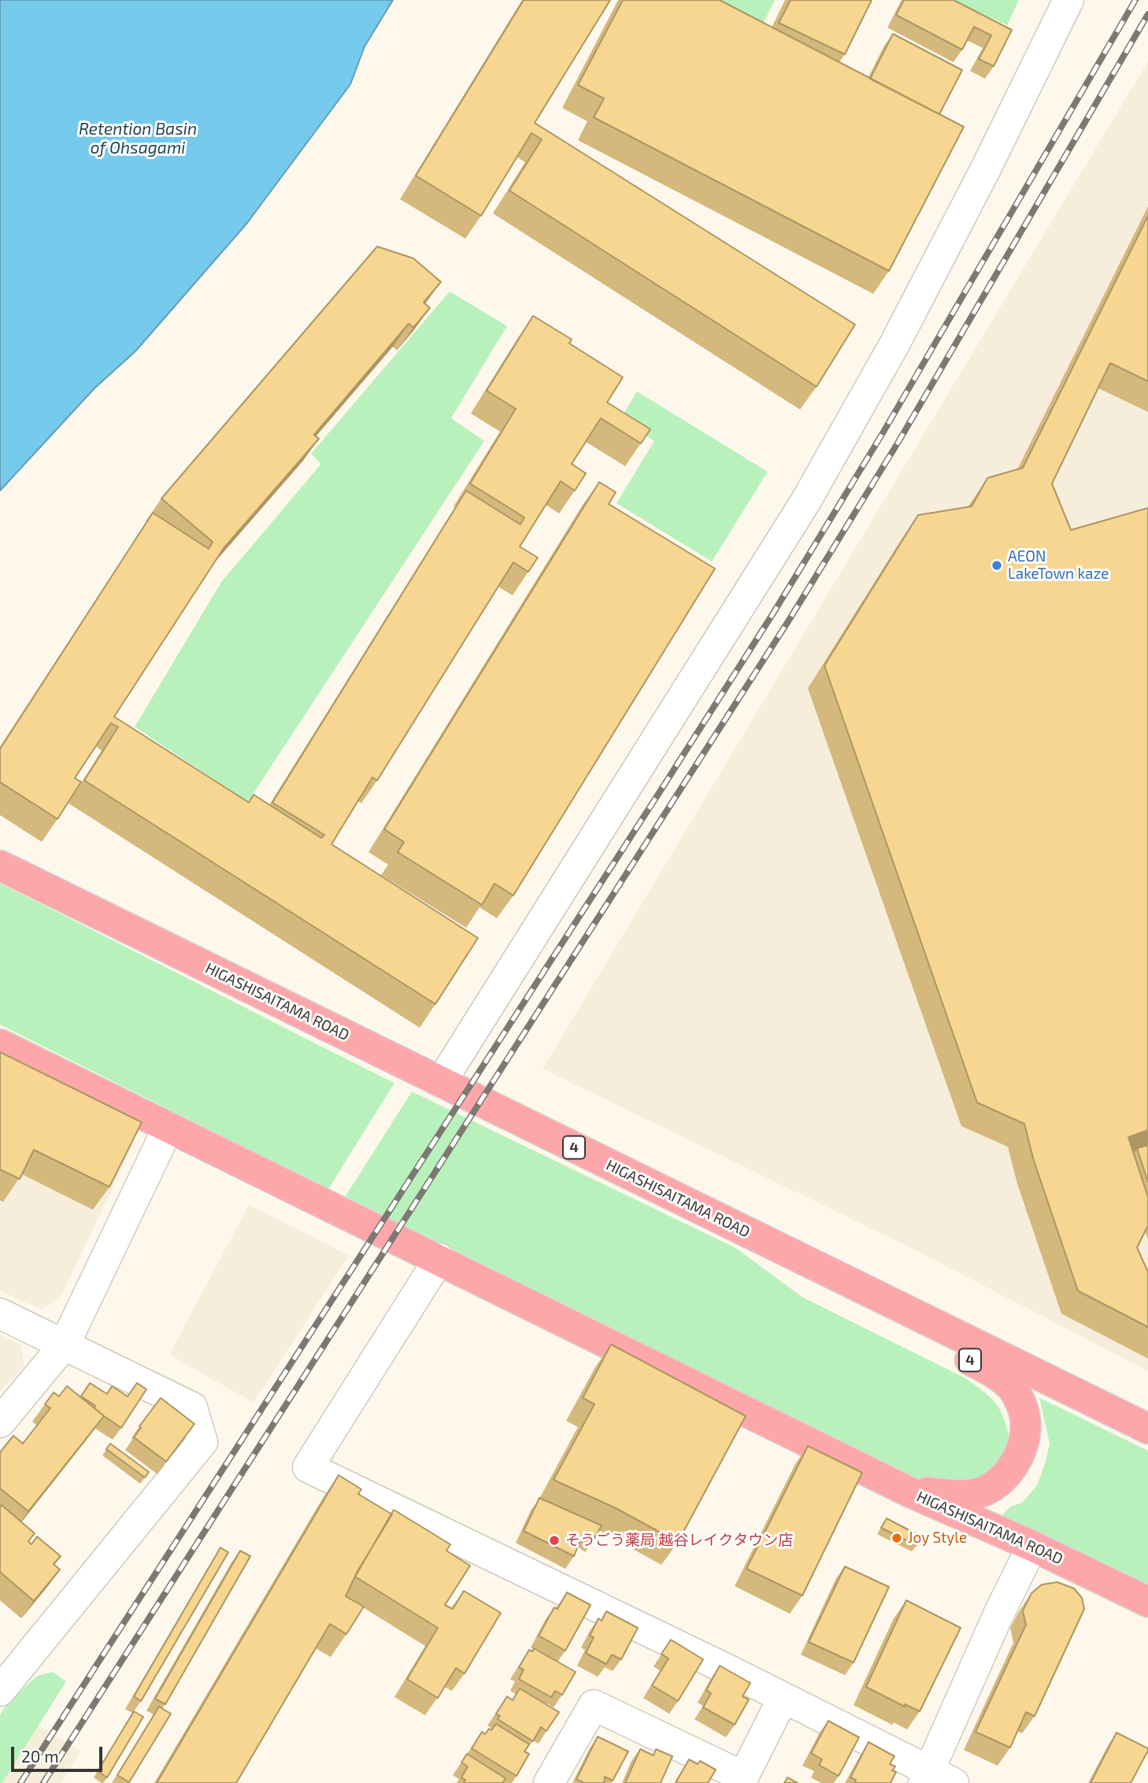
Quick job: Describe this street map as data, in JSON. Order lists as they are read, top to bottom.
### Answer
{
  "streets": {
    "highway": ["HIGASHISAITAMA ROAD", "4"]
  },
  "crossings": [
    ["HIGASHISAITAMA ROAD", "4"]
  ],
  "water": ["Retention Basin of Ohsagami"],
  "places": ["AEON LakeTown kaze", "Joy Style", "そうごう薬局 越谷レイクタウン店"],
  "scale_bar": "20 m"
}
